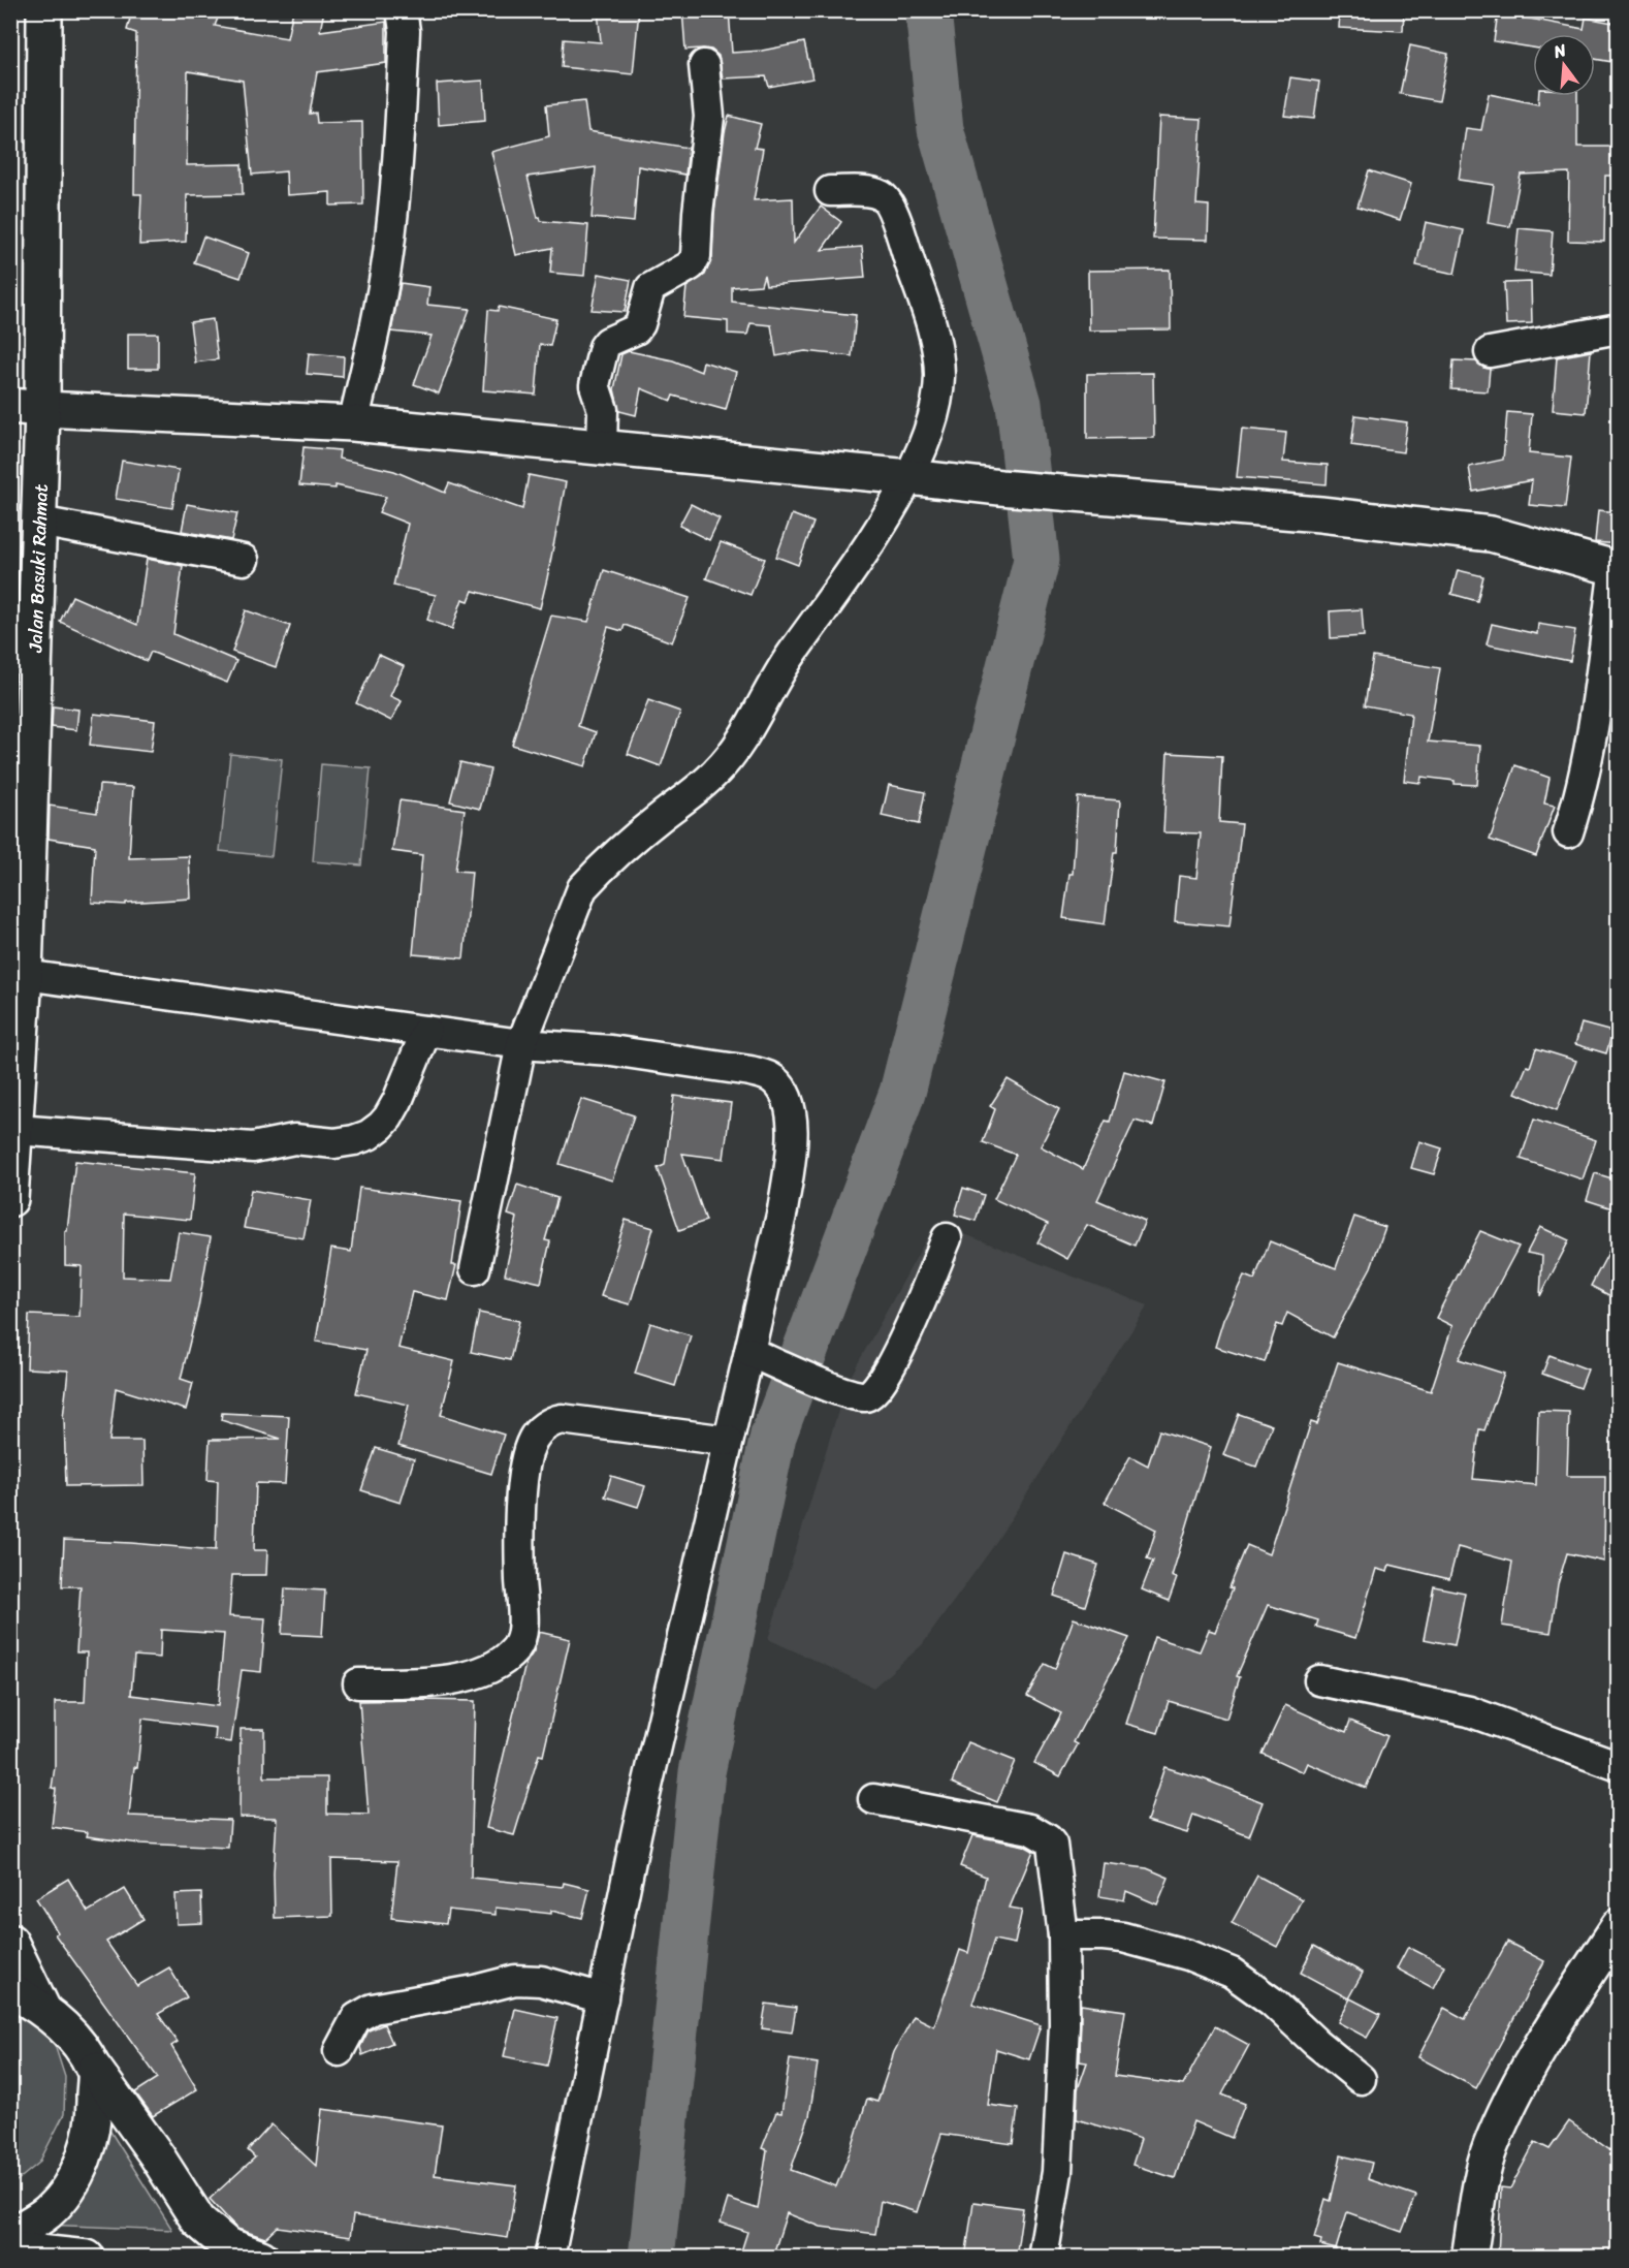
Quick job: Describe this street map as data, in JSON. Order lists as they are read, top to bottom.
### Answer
{
  "streets": {
    "main road": ["Jalan Basuki Rahmat"]
  },
  "north": "top"
}
